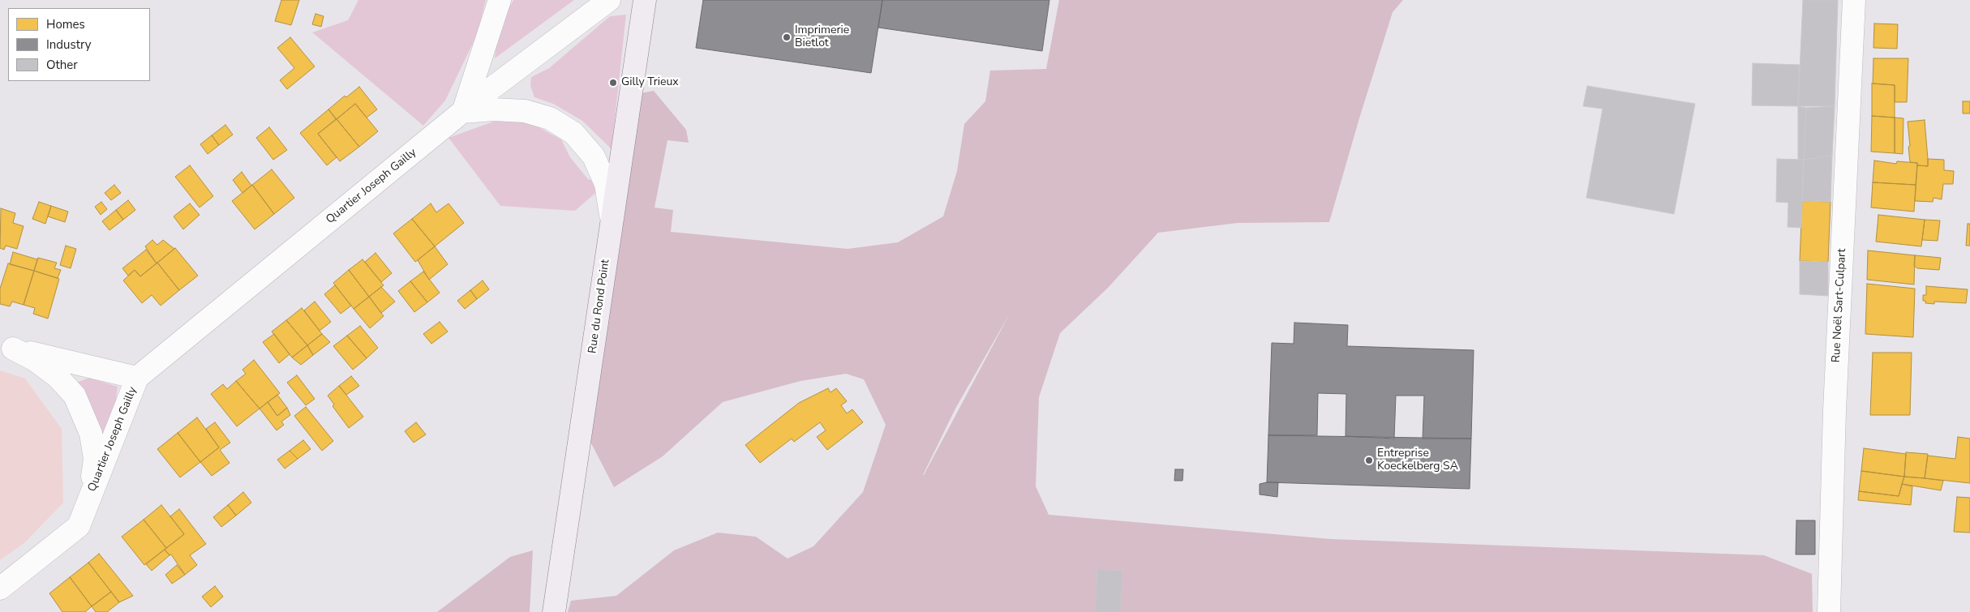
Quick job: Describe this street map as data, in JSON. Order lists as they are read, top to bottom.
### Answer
{
  "streets": {
    "street": ["Quartier Joseph Gailly", "Rue Noël Sart-Culpart", "Rue du Rond Point"]
  },
  "places": ["Imprimerie Bietlot", "Gilly Trieux", "Entreprise Koeckelberg SA"],
  "legend": ["Homes", "Industry", "Other"]
}
